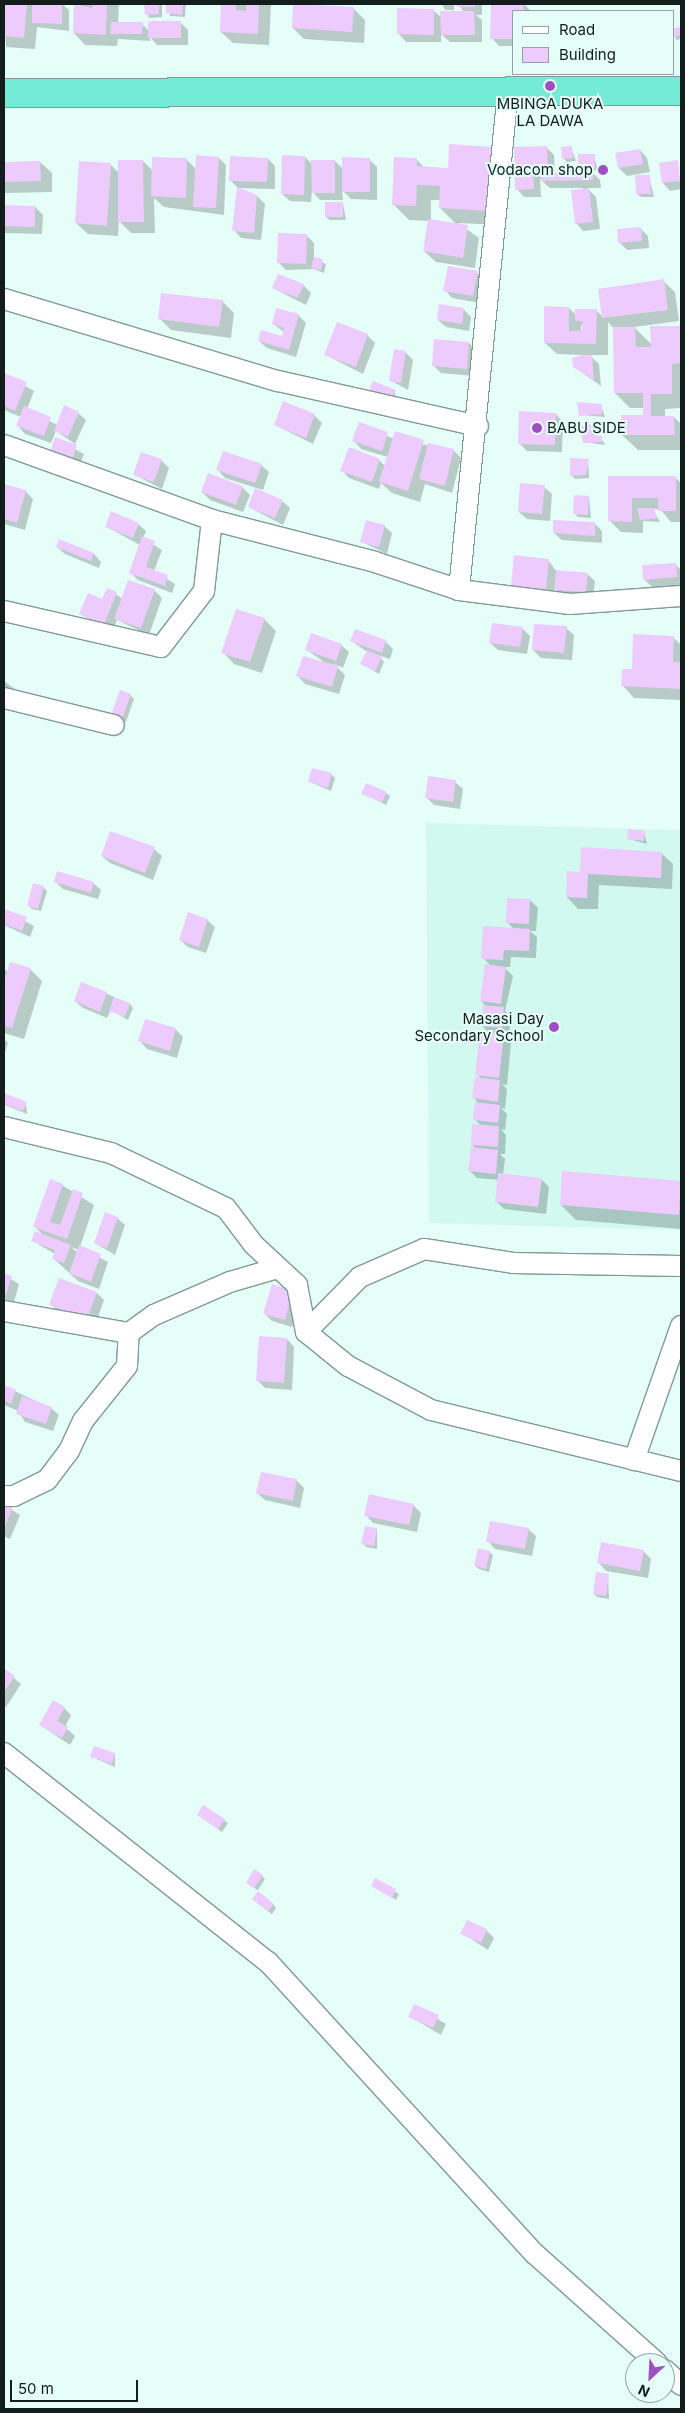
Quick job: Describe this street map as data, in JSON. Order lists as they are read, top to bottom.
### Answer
{
  "places": [
    "MBINGA DUKA LA DAWA",
    "Vodacom shop",
    "BABU SIDE",
    "Masasi Day Secondary School"
  ],
  "legend": ["Road", "Building"],
  "scale_bar": "50 m",
  "north": "bottom left"
}
